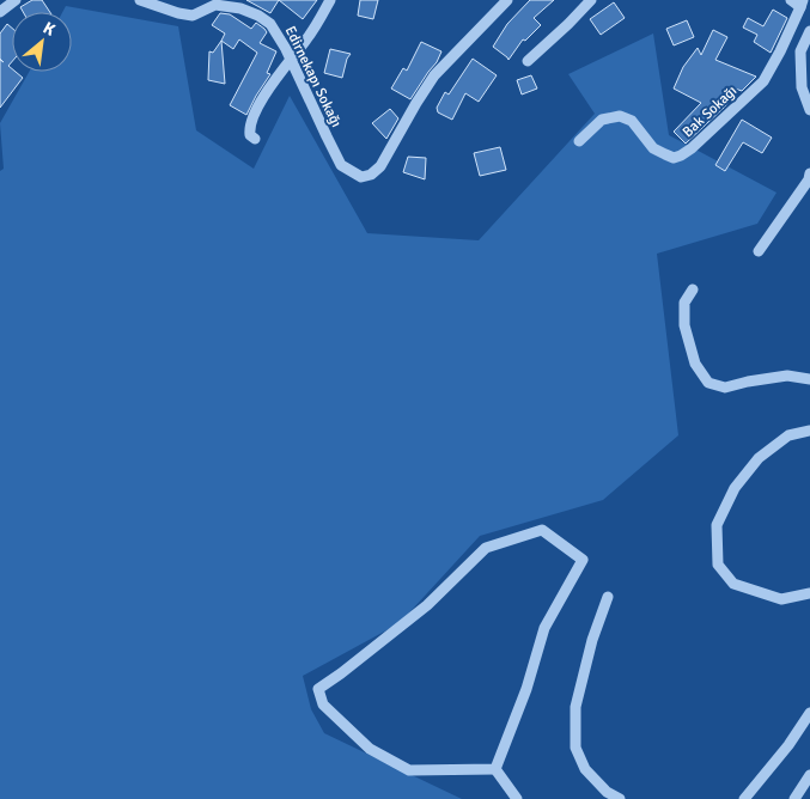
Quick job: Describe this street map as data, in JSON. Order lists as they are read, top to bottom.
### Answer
{
  "streets": {
    "street": ["Edirnekapı Sokağı", "Bak Sokağı"]
  },
  "north": "top right"
}
